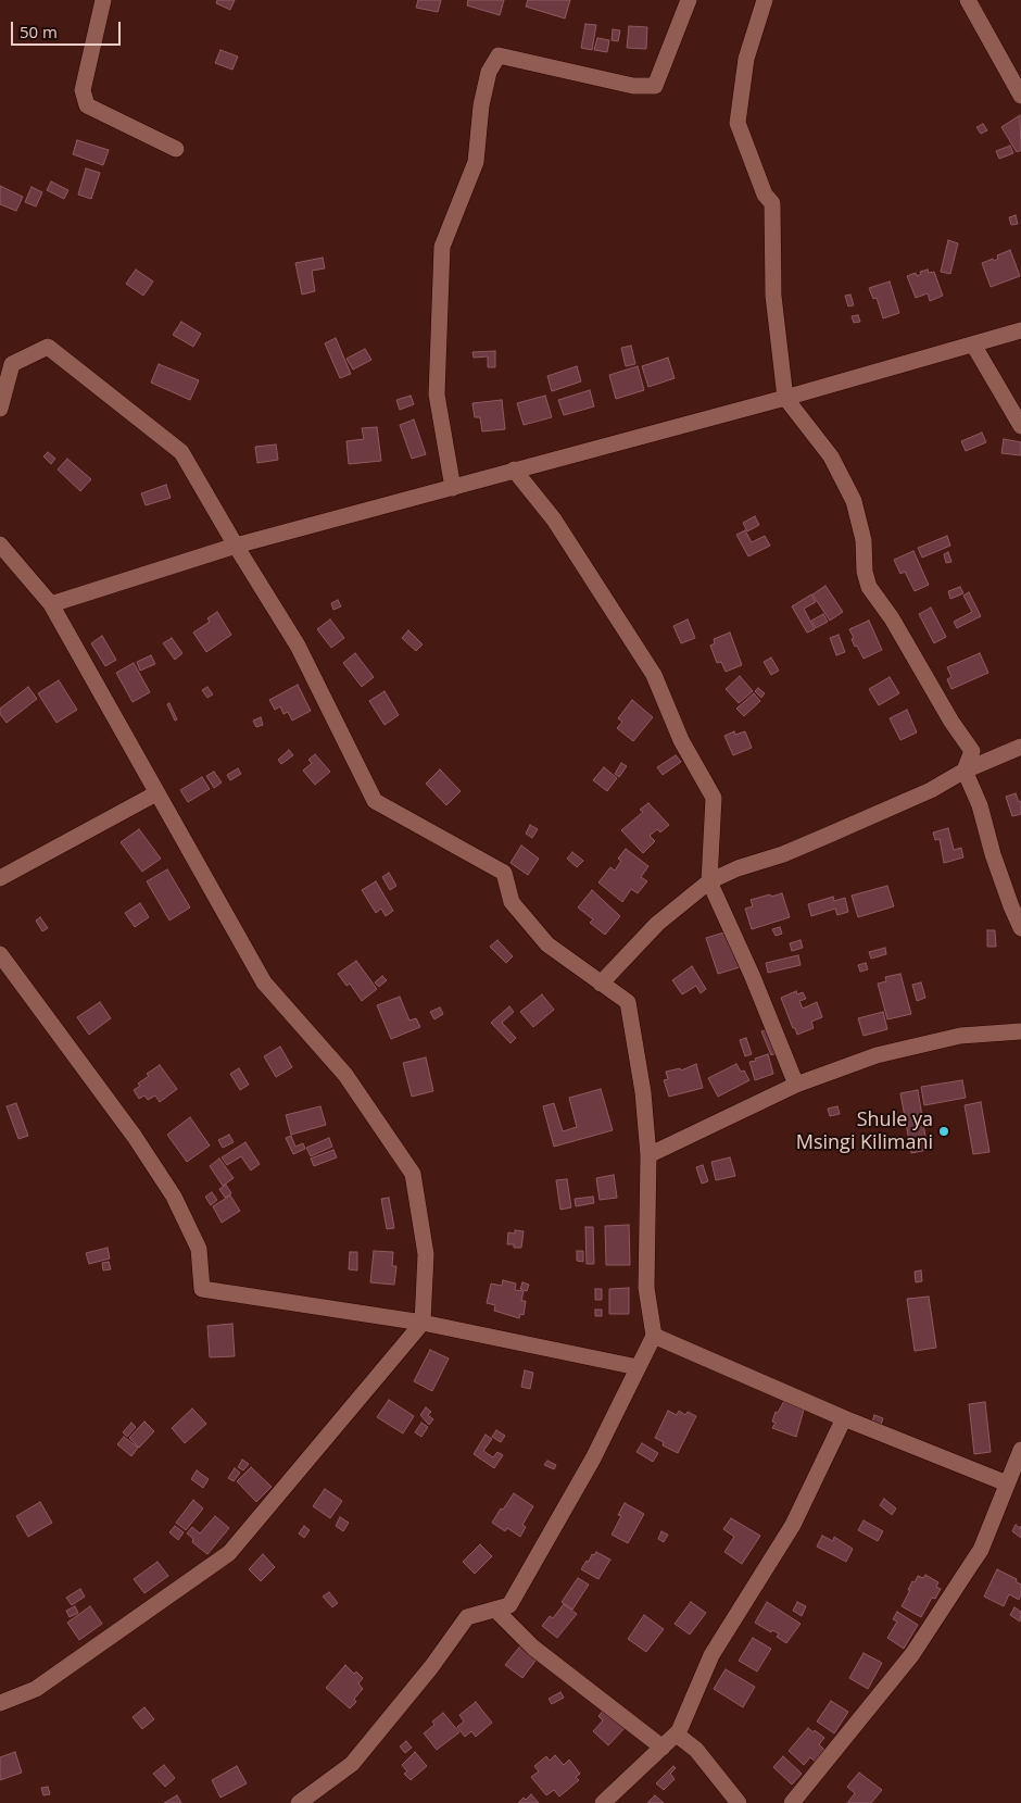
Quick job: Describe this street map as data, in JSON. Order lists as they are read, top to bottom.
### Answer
{
  "places": ["Shule ya Msingi Kilimani"],
  "scale_bar": "50 m"
}
